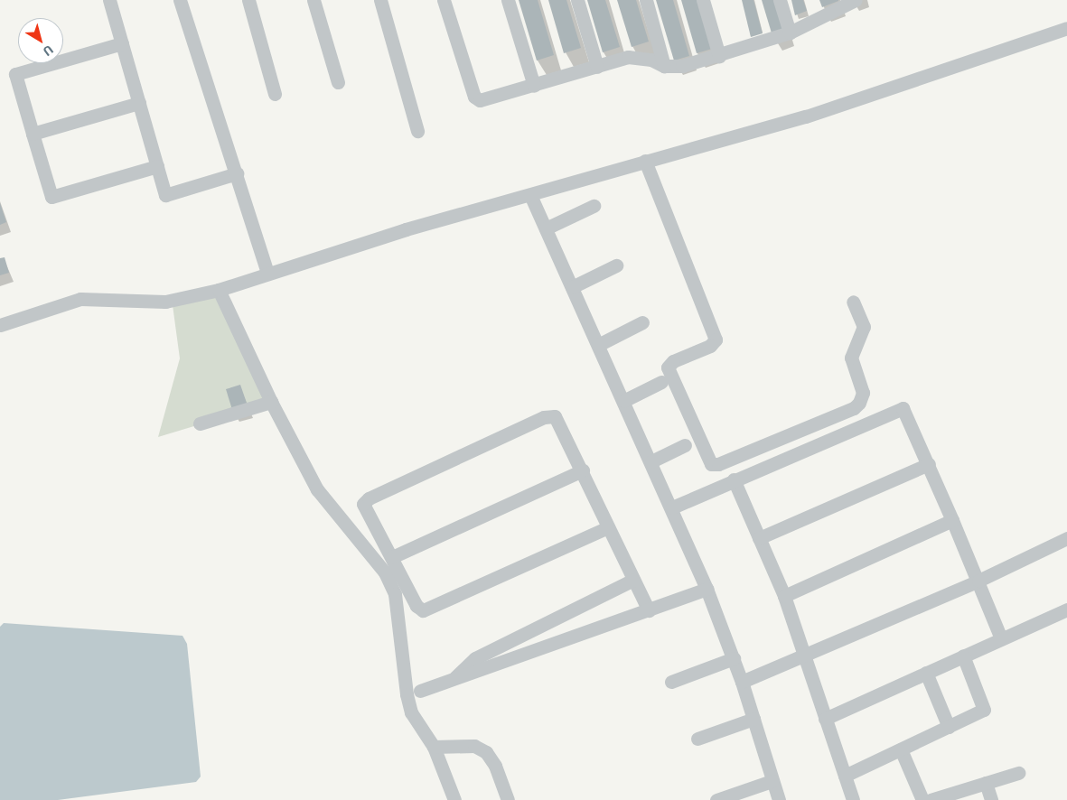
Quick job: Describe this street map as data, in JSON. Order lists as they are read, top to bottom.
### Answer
{
  "north": "bottom right"
}
